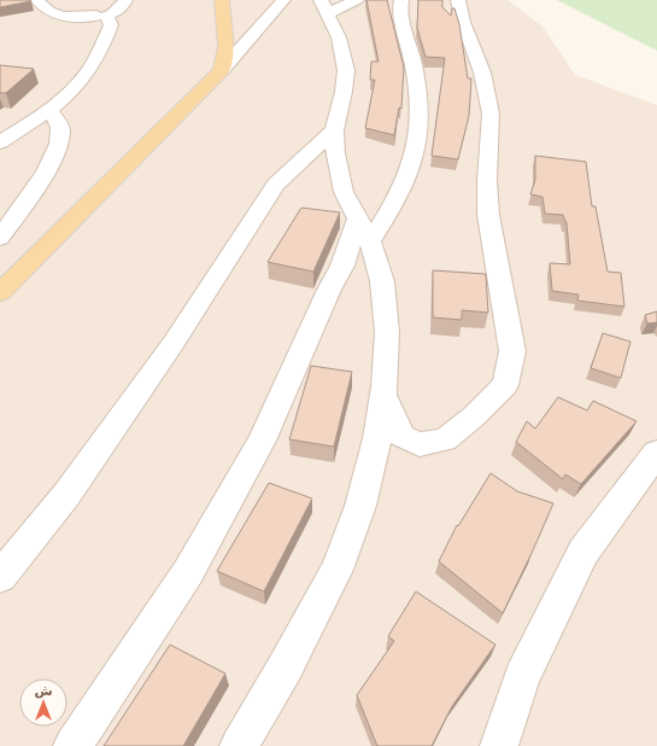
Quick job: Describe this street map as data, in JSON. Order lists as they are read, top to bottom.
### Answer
{
  "north": "top"
}
